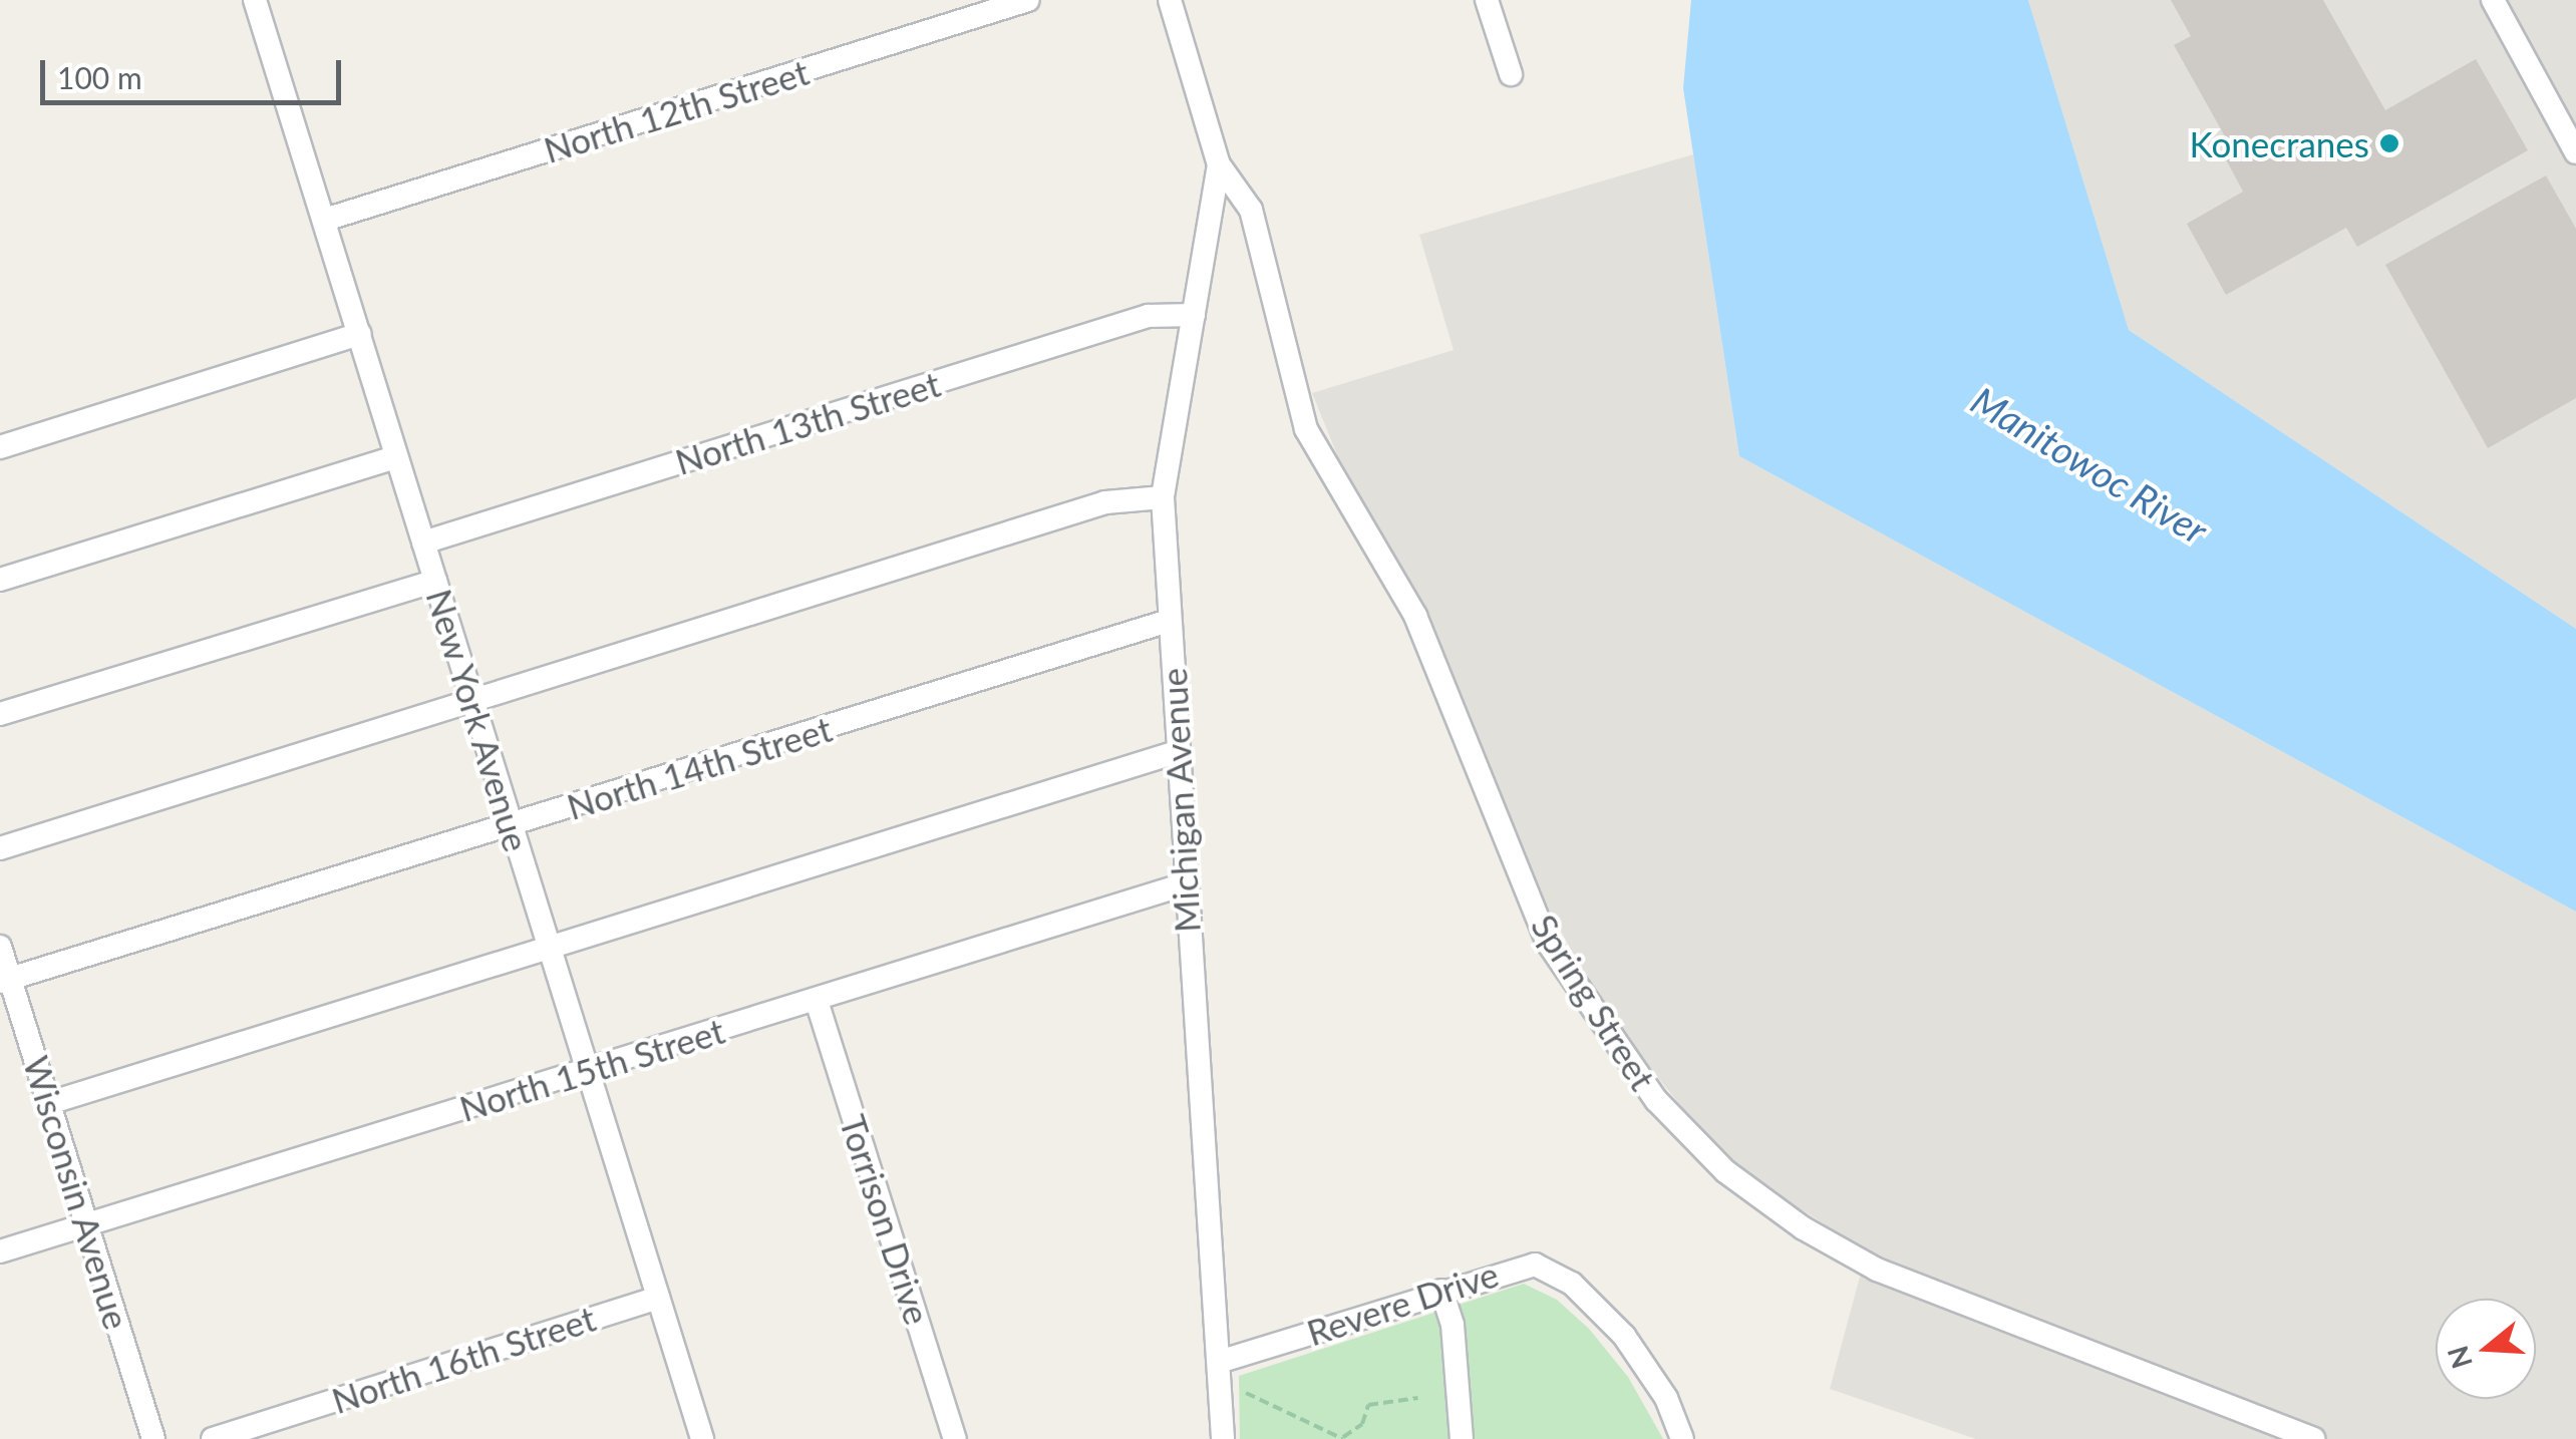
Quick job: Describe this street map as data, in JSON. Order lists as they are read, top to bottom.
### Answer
{
  "streets": {
    "street": [
      "North 12th Street",
      "North 13th Street",
      "New York Avenue",
      "North 14th Street",
      "Michigan Avenue",
      "Spring Street",
      "North 15th Street",
      "Wisconsin Avenue",
      "Torrison Drive",
      "Revere Drive",
      "North 16th Street"
    ]
  },
  "crossings": [
    ["North 12th Street", "New York Avenue"],
    ["North 13th Street", "New York Avenue"],
    ["North 13th Street", "Michigan Avenue"],
    ["New York Avenue", "North 14th Street"],
    ["New York Avenue", "North 15th Street"],
    ["New York Avenue", "North 16th Street"],
    ["North 14th Street", "Michigan Avenue"],
    ["North 14th Street", "Wisconsin Avenue"],
    ["Michigan Avenue", "Spring Street"],
    ["Michigan Avenue", "North 15th Street"],
    ["Michigan Avenue", "Revere Drive"],
    ["North 15th Street", "Wisconsin Avenue"],
    ["North 15th Street", "Torrison Drive"]
  ],
  "water": ["Manitowoc River"],
  "places": ["Konecranes"],
  "scale_bar": "100 m",
  "north": "left"
}
